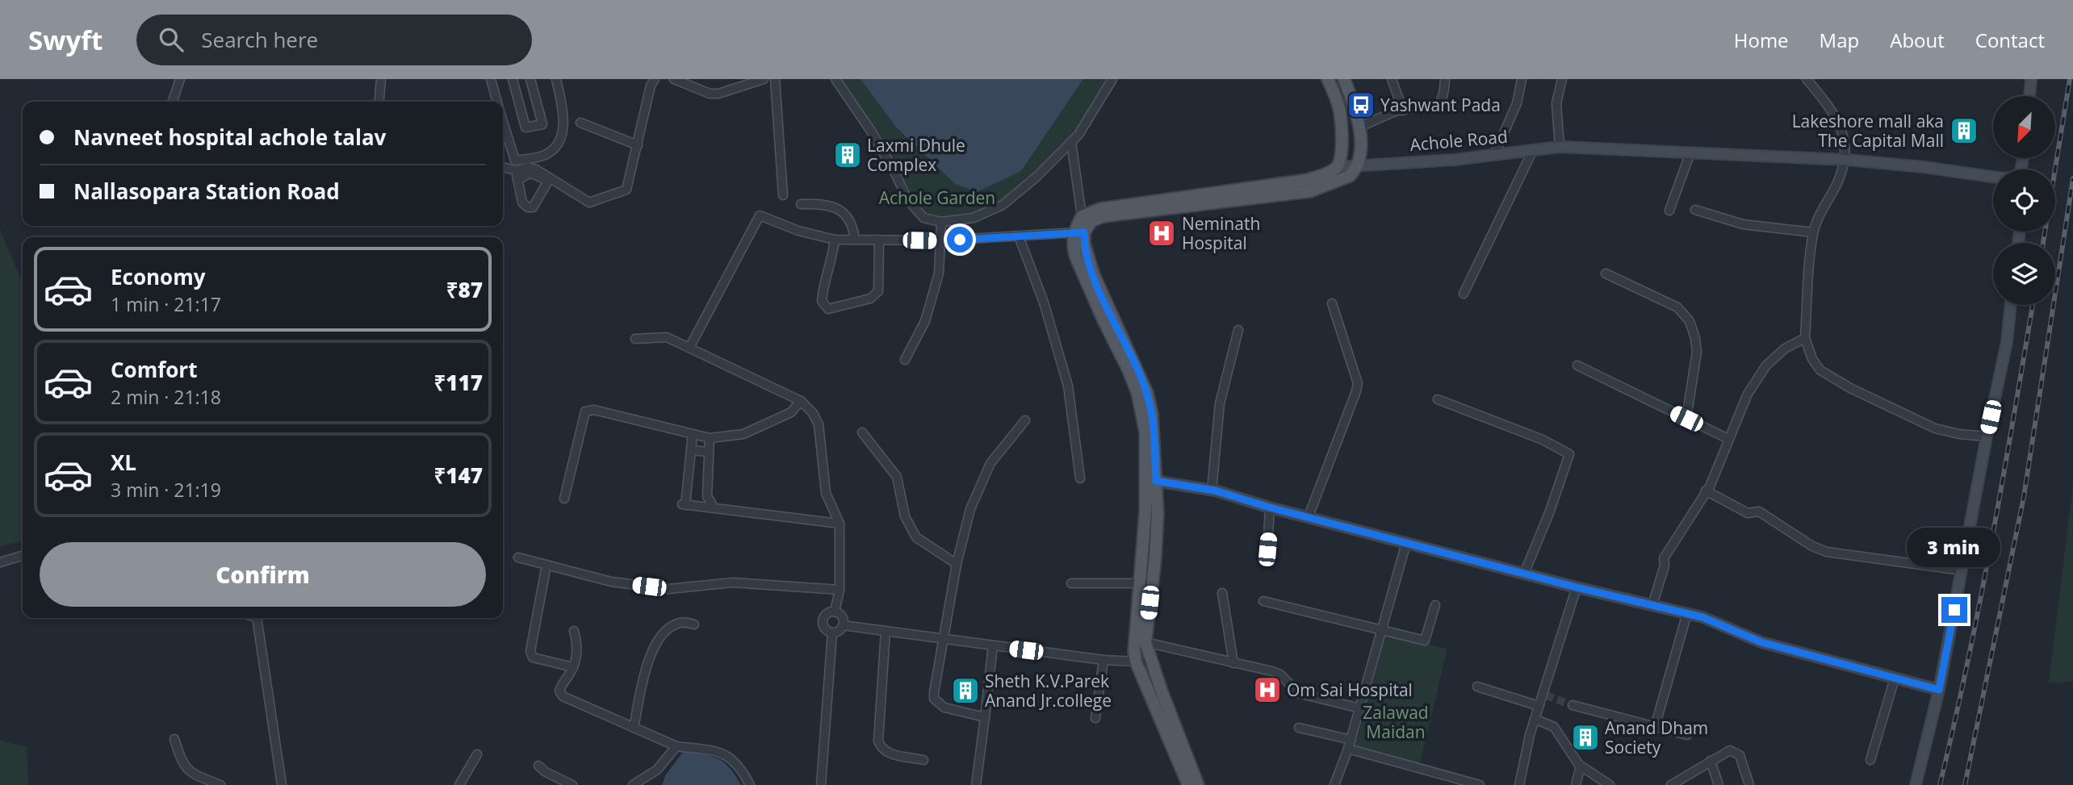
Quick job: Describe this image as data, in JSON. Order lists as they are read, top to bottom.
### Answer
{
  "streets": {
    "main road": ["Achole Road"]
  },
  "parks": ["Achole Garden", "Zalawad Maidan"],
  "places": {
    "bus stop": ["Yashwant Pada"],
    "building": [
      "Lakeshore mall aka The Capital Mall",
      "Laxmi Dhule Complex",
      "Sheth K.V.Parek Anand Jr.college",
      "Anand Dham Society"
    ],
    "hospital": ["Neminath Hospital", "Om Sai Hospital"]
  },
  "north": "bottom left",
  "page": {
    "header": "Swyft",
    "search": "Search here",
    "nav": [
      "Home",
      "Map",
      "About",
      "Contact"
    ],
    "banner": ["Navneet hospital achole talav", "Nallasopara Station Road"],
    "list": [
      {
        "name": "Economy",
        "note": "1 min · 21:17",
        "value": "₹87"
      },
      {
        "name": "Comfort",
        "note": "2 min · 21:18",
        "value": "₹117"
      },
      {
        "name": "XL",
        "note": "3 min · 21:19",
        "value": "₹147"
      }
    ],
    "bubble": "3 min",
    "buttons": "Confirm"
  }
}
